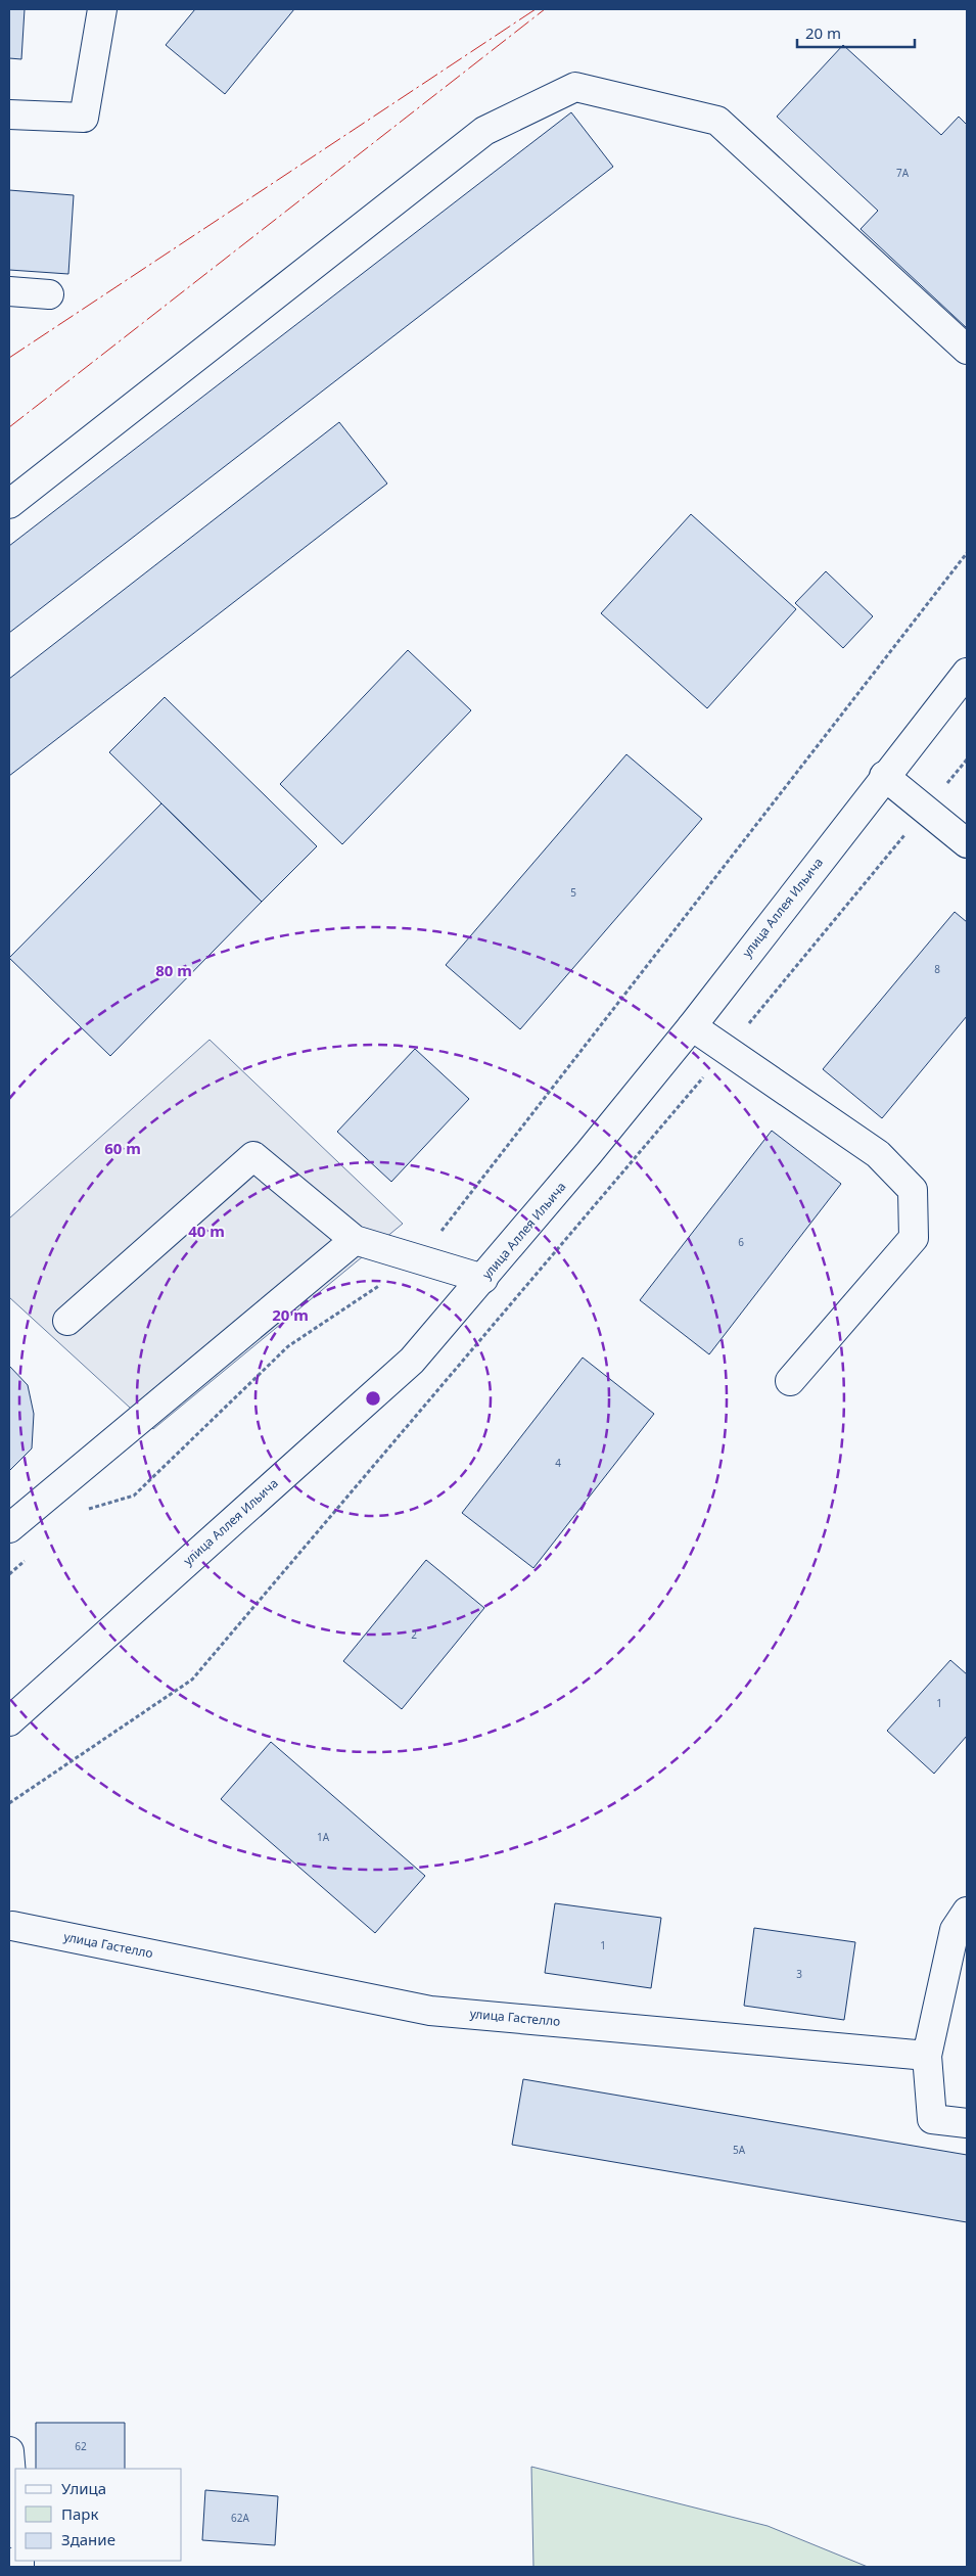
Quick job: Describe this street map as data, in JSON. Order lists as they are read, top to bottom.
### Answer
{
  "streets": {
    "main road": ["улица Аллея Ильича", "улица Гастелло"]
  },
  "house_numbers": [
    "7А",
    "5",
    "8",
    "6",
    "4",
    "2",
    "1",
    "1А",
    "1",
    "3",
    "5А",
    "62",
    "62А"
  ],
  "legend": ["Улица", "Парк", "Здание"],
  "scale_bar": "20 m",
  "rings": [
    "80 m",
    "60 m",
    "40 m",
    "20 m"
  ]
}
